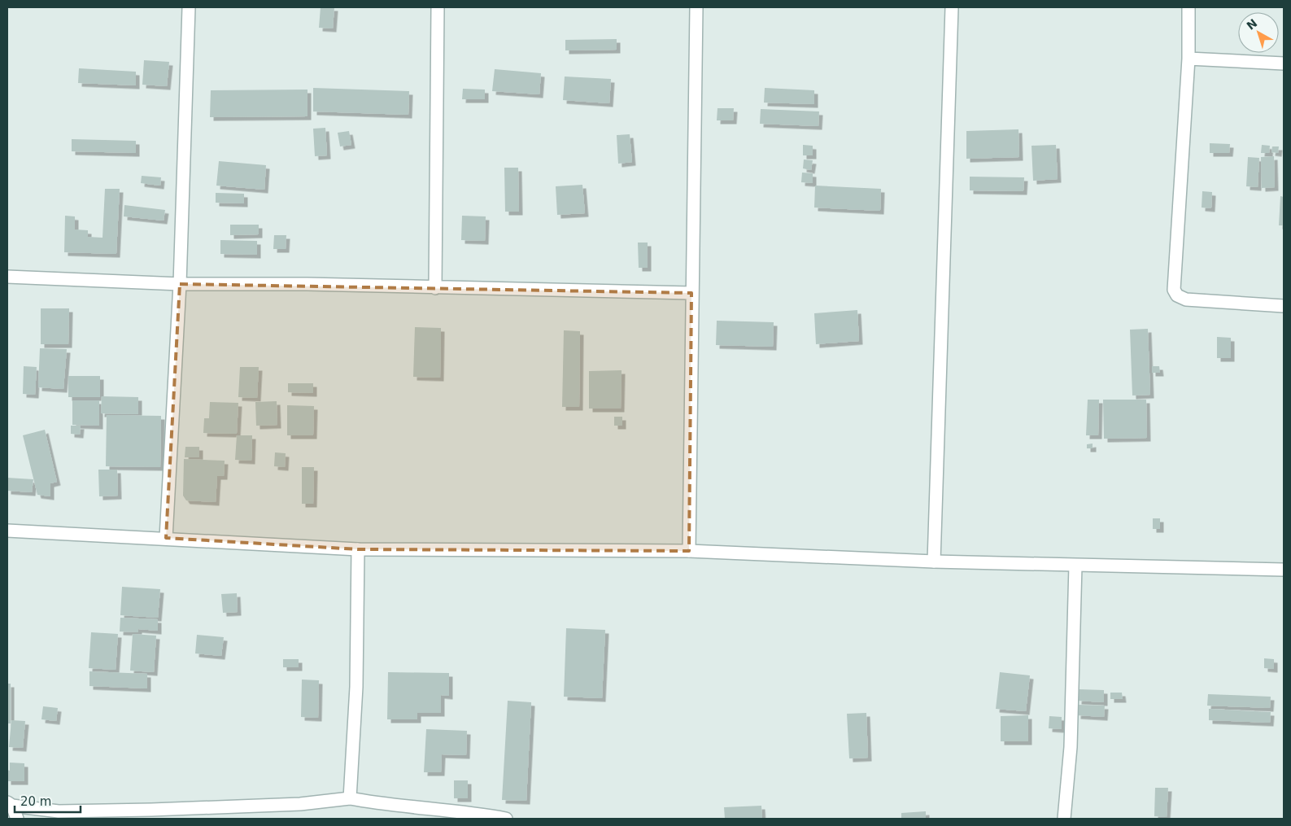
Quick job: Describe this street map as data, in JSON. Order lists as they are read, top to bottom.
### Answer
{
  "scale_bar": "20 m",
  "north": "top left"
}
